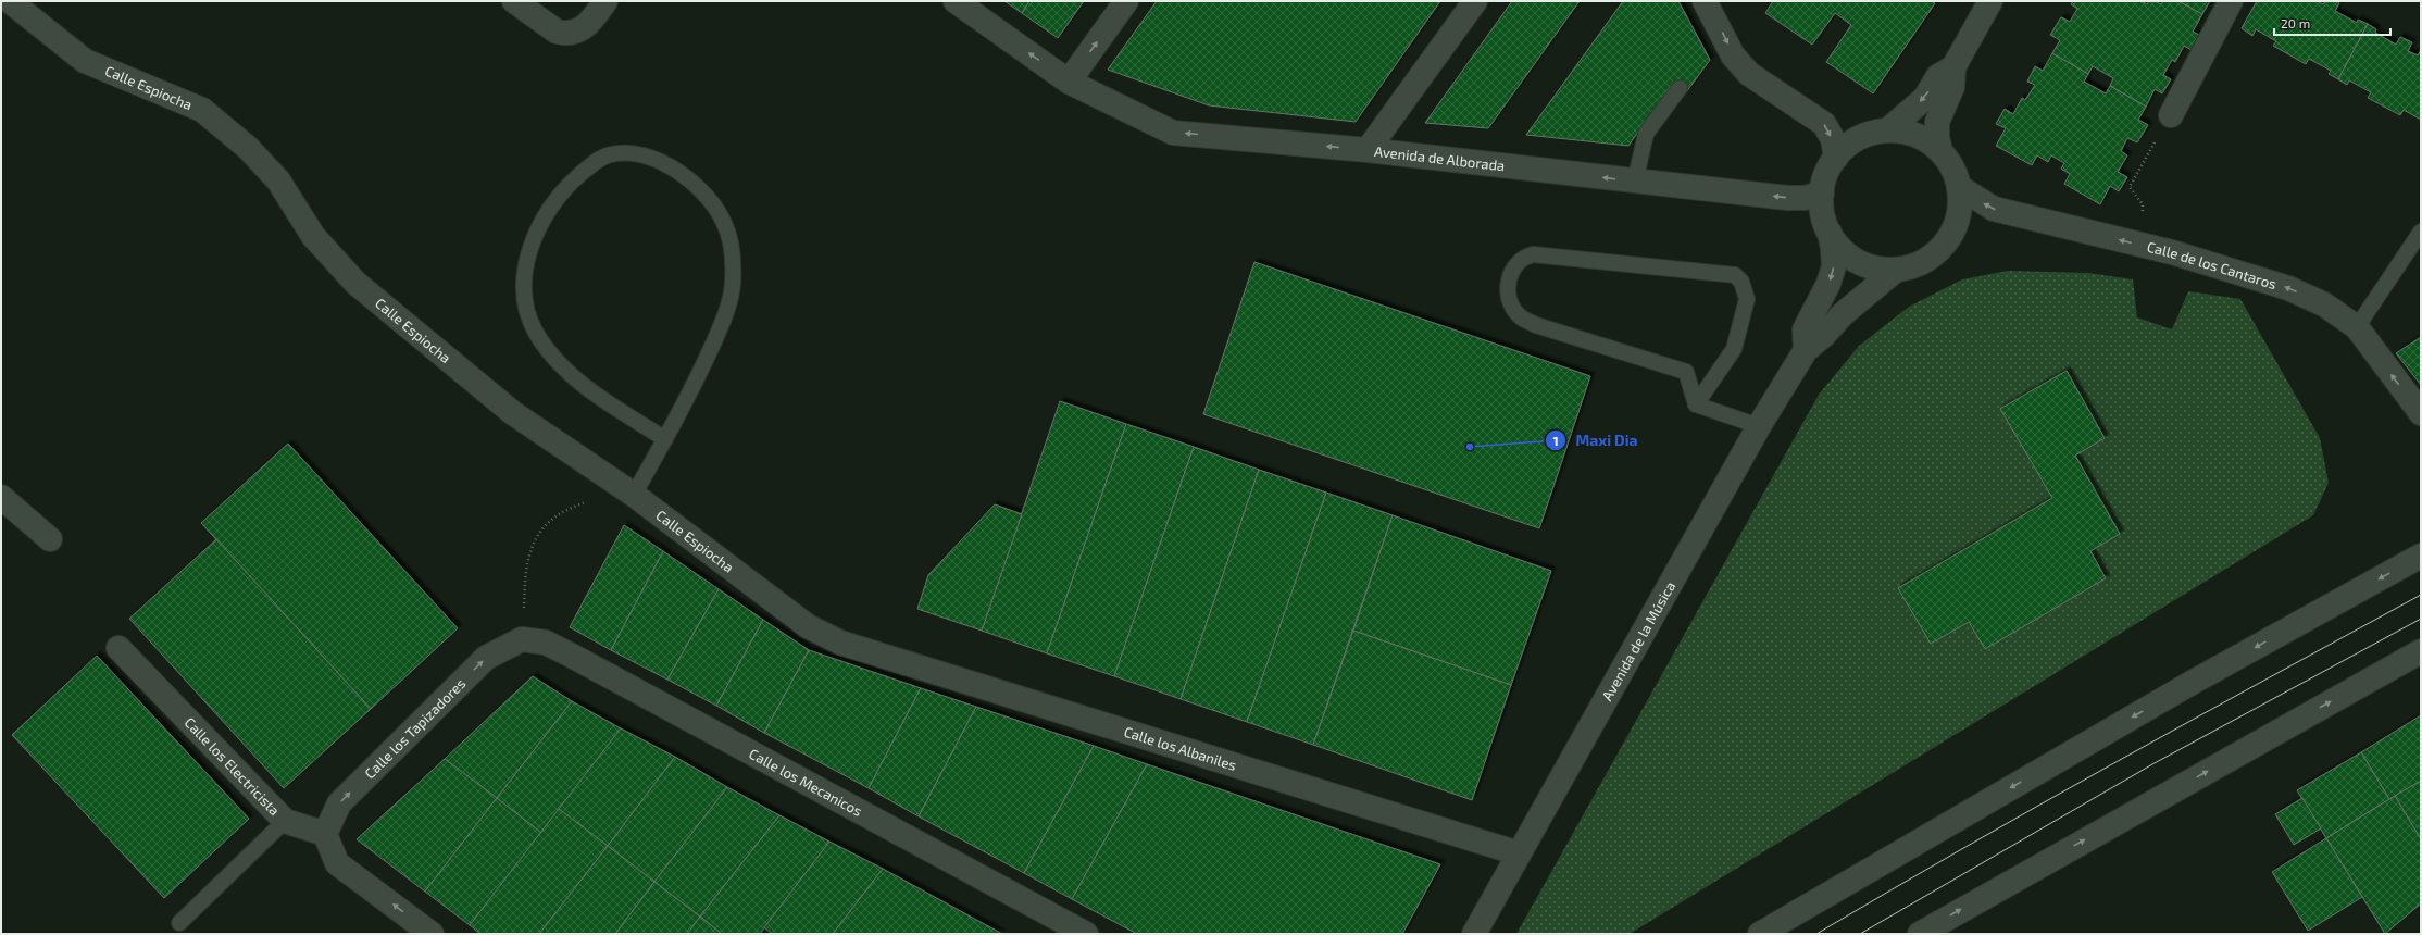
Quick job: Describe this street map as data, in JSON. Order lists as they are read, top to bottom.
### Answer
{
  "streets": {
    "street": [
      "Calle Espiocha",
      "Avenida de Alborada",
      "Calle de los Cantaros",
      "Avenida de la Música",
      "Calle los Tapizadores",
      "Calle los Albaniles",
      "Calle los Electricista",
      "Calle los Mecanicos"
    ]
  },
  "crossings": [
    ["Calle Espiocha", "Calle los Albaniles"],
    ["Avenida de Alborada", "Calle de los Cantaros"],
    ["Avenida de Alborada", "Avenida de la Música"],
    ["Calle de los Cantaros", "Avenida de la Música"],
    ["Avenida de la Música", "Calle los Albaniles"],
    ["Calle los Tapizadores", "Calle los Electricista"],
    ["Calle los Tapizadores", "Calle los Mecanicos"]
  ],
  "one_way": ["Avenida de Alborada", "Calle de los Cantaros", "Calle los Tapizadores"],
  "places": ["Maxi Dia"],
  "scale_bar": "20 m"
}
